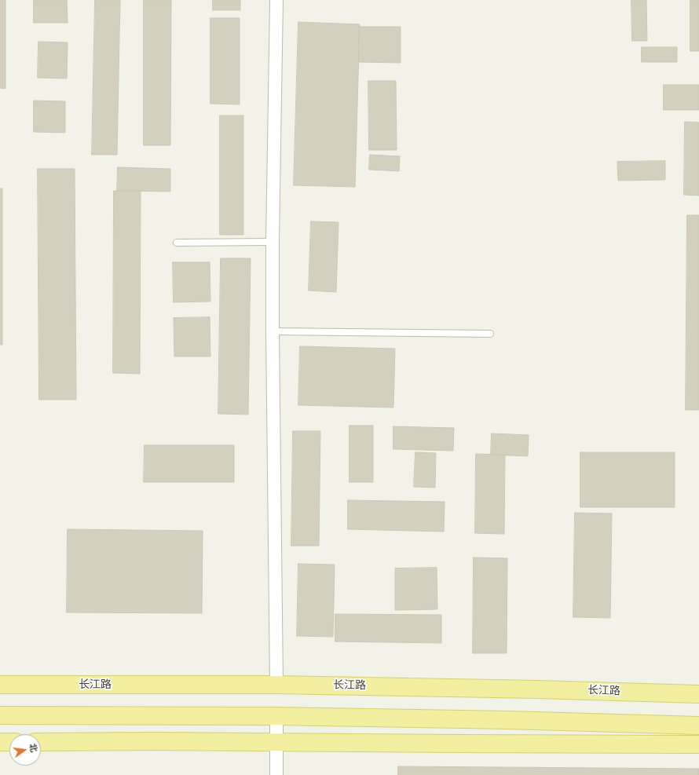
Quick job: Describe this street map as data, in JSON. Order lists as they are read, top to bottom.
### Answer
{
  "streets": {
    "main road": ["长江路"]
  },
  "north": "right"
}
